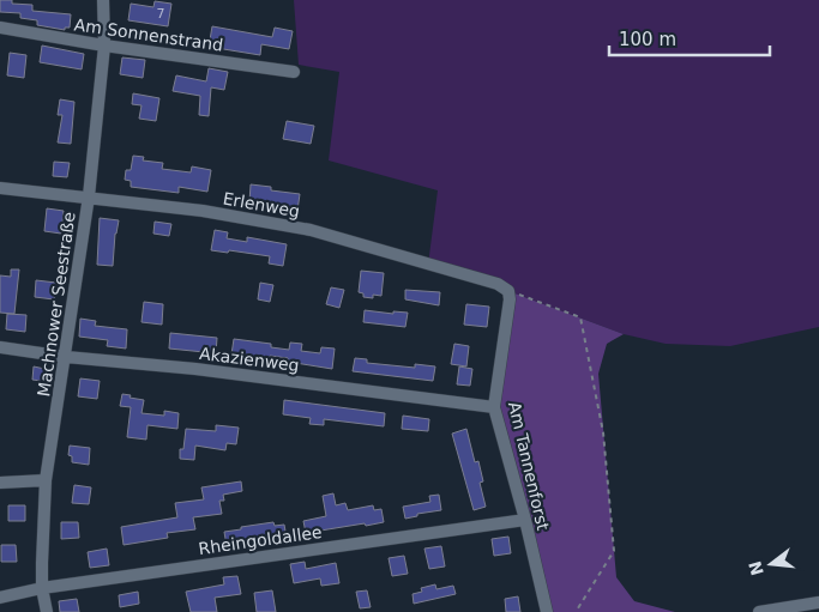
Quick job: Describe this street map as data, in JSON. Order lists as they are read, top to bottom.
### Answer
{
  "streets": {
    "street": [
      "Am Sonnenstrand",
      "Erlenweg",
      "Machnower Seestraße",
      "Akazienweg",
      "Am Tannenforst",
      "Rheingoldallee"
    ]
  },
  "crossings": [
    ["Am Sonnenstrand", "Machnower Seestraße"],
    ["Erlenweg", "Machnower Seestraße"],
    ["Erlenweg", "Am Tannenforst"],
    ["Machnower Seestraße", "Akazienweg"],
    ["Machnower Seestraße", "Rheingoldallee"],
    ["Akazienweg", "Am Tannenforst"],
    ["Am Tannenforst", "Rheingoldallee"]
  ],
  "house_numbers": ["7"],
  "scale_bar": "100 m",
  "north": "left"
}
